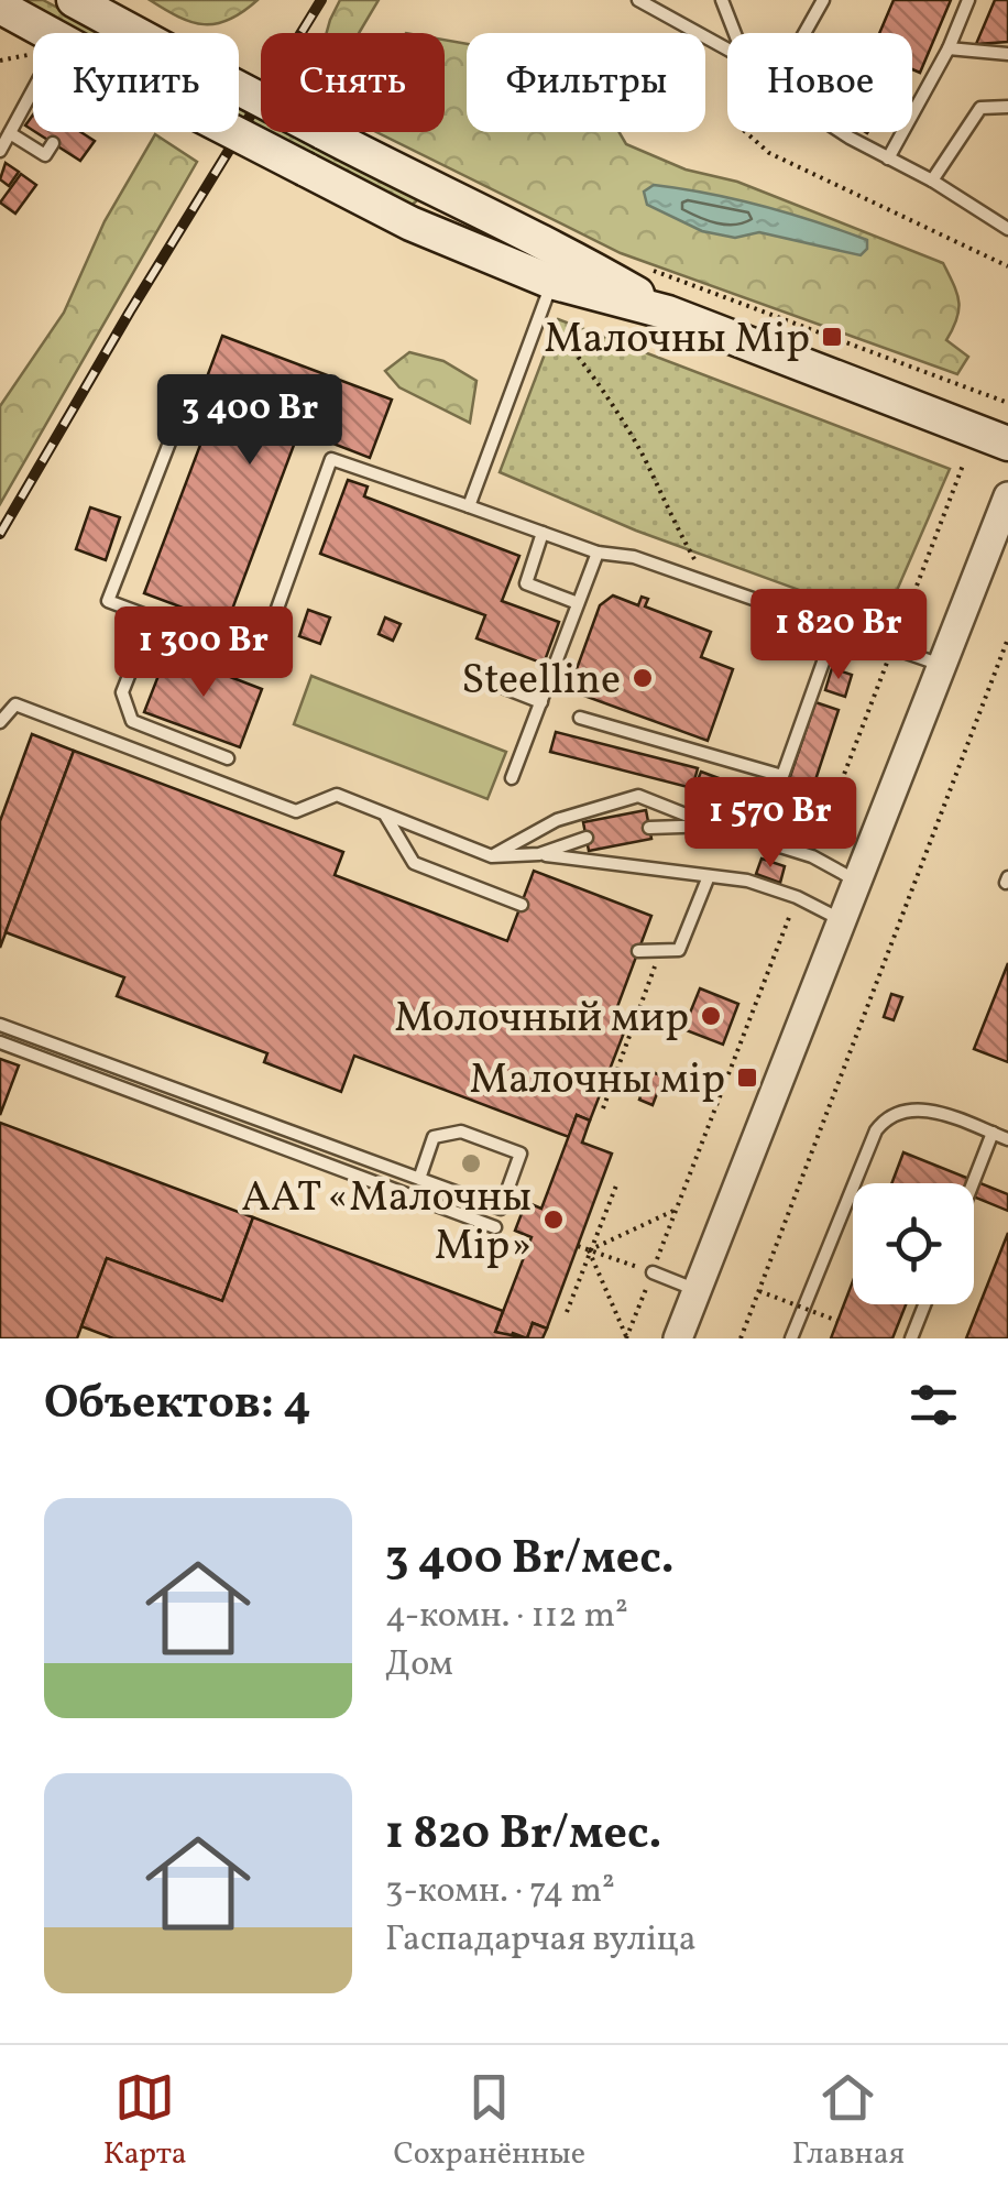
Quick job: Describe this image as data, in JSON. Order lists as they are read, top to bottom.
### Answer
{
  "places": {
    "transit": ["Малочны Мір", "Малочны мір"],
    "other": ["Steelline", "Молочный мир", "ААТ «Малочны Мір»"]
  },
  "page": {
    "chip": [
      "Купить",
      "Снять",
      "Фильтры",
      "Новое"
    ],
    "price": [
      "3 400 Br",
      "1 820 Br",
      "1 300 Br",
      "1 570 Br"
    ],
    "heading": "Объектов: 4",
    "list": [
      {
        "name": "3 400 Br/мес.",
        "note": "4-комн. · 112 m² · Дом"
      },
      {
        "name": "1 820 Br/мес.",
        "note": "3-комн. · 74 m² · Гаспадарчая вуліца"
      }
    ],
    "tabs": ["Карта", "Сохранённые", "Главная"]
  }
}
